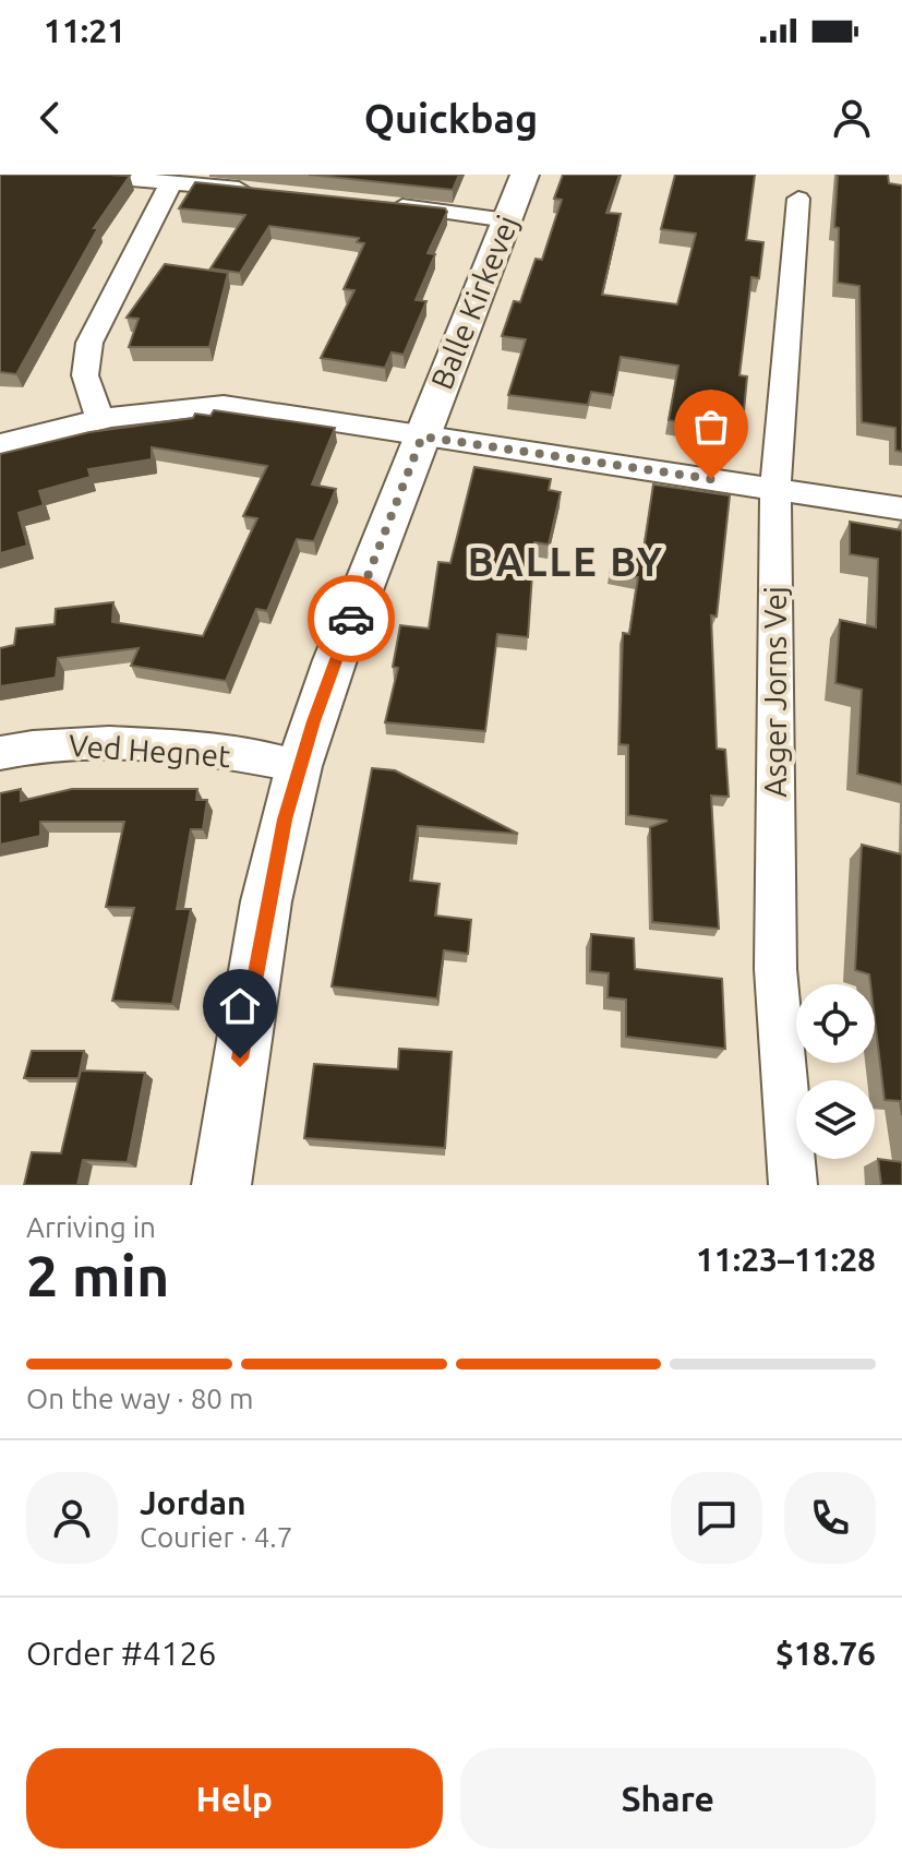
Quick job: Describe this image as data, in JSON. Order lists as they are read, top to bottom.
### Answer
{
  "streets": {
    "street": ["Balle Kirkevej", "Asger Jorns Vej", "Ved Hegnet"]
  },
  "crossings": [
    ["Balle Kirkevej", "Ved Hegnet"]
  ],
  "districts": ["BALLE BY"],
  "page": {
    "status": "11:21",
    "header": "Quickbag",
    "heading": ["2 min", "Arriving in", "11:23–11:28"],
    "panel": [
      "Jordan",
      "Courier · 4.7",
      "Order #4126",
      "$18.76"
    ],
    "bar": "On the way · 80 m",
    "buttons": ["Help", "Share"]
  }
}
